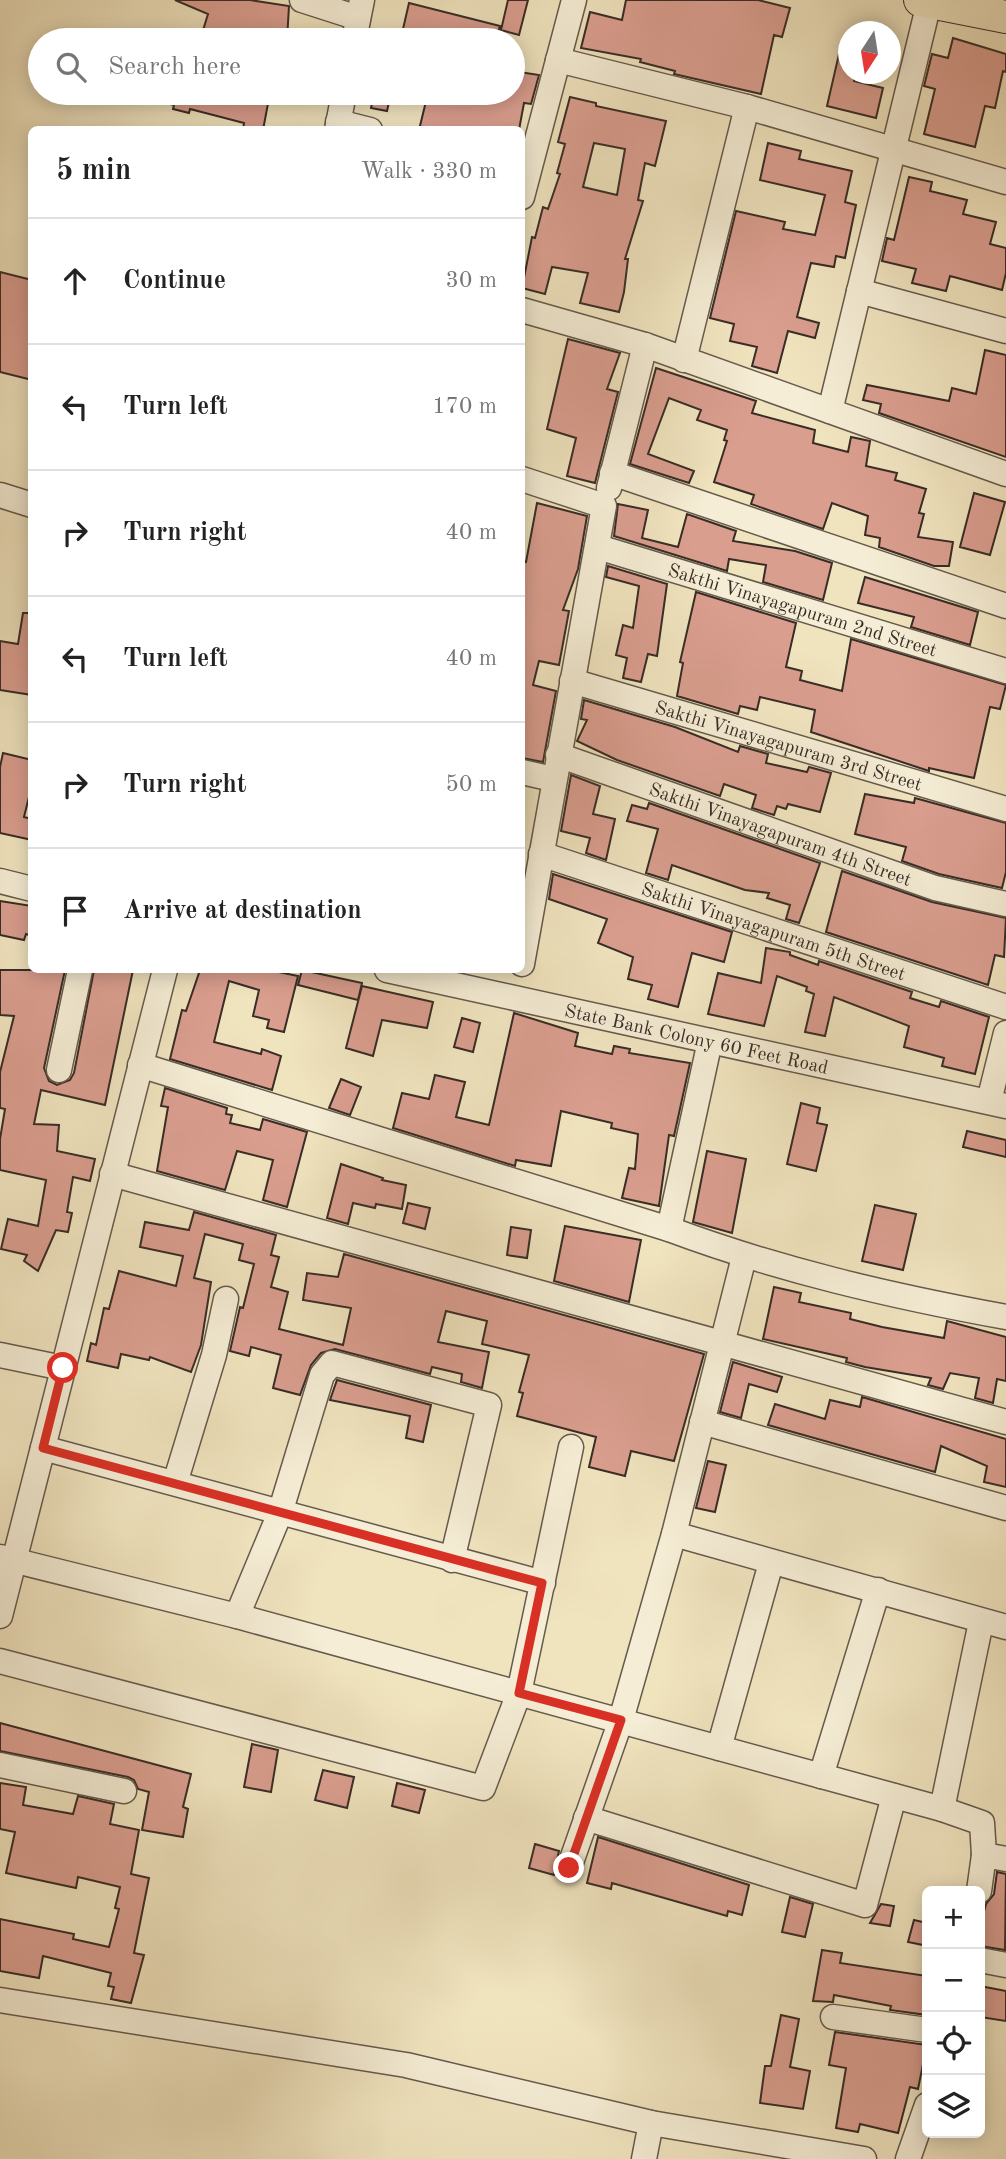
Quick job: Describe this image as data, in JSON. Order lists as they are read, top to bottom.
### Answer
{
  "streets": {
    "street": [
      "Sakthi Vinayagapuram 2nd Street",
      "Sakthi Vinayagapuram 3rd Street",
      "Sakthi Vinayagapuram 4th Street",
      "Sakthi Vinayagapuram 5th Street",
      "State Bank Colony 60 Feet Road"
    ]
  },
  "north": "bottom",
  "page": {
    "search": "Search here",
    "heading": ["5 min", "Walk · 330 m"],
    "list": [
      ["Continue", "30 m"],
      ["Turn left", "170 m"],
      ["Turn right", "40 m"],
      ["Turn left", "40 m"],
      ["Turn right", "50 m"],
      "Arrive at destination"
    ],
    "map_buttons": ["+", "−"]
  }
}
